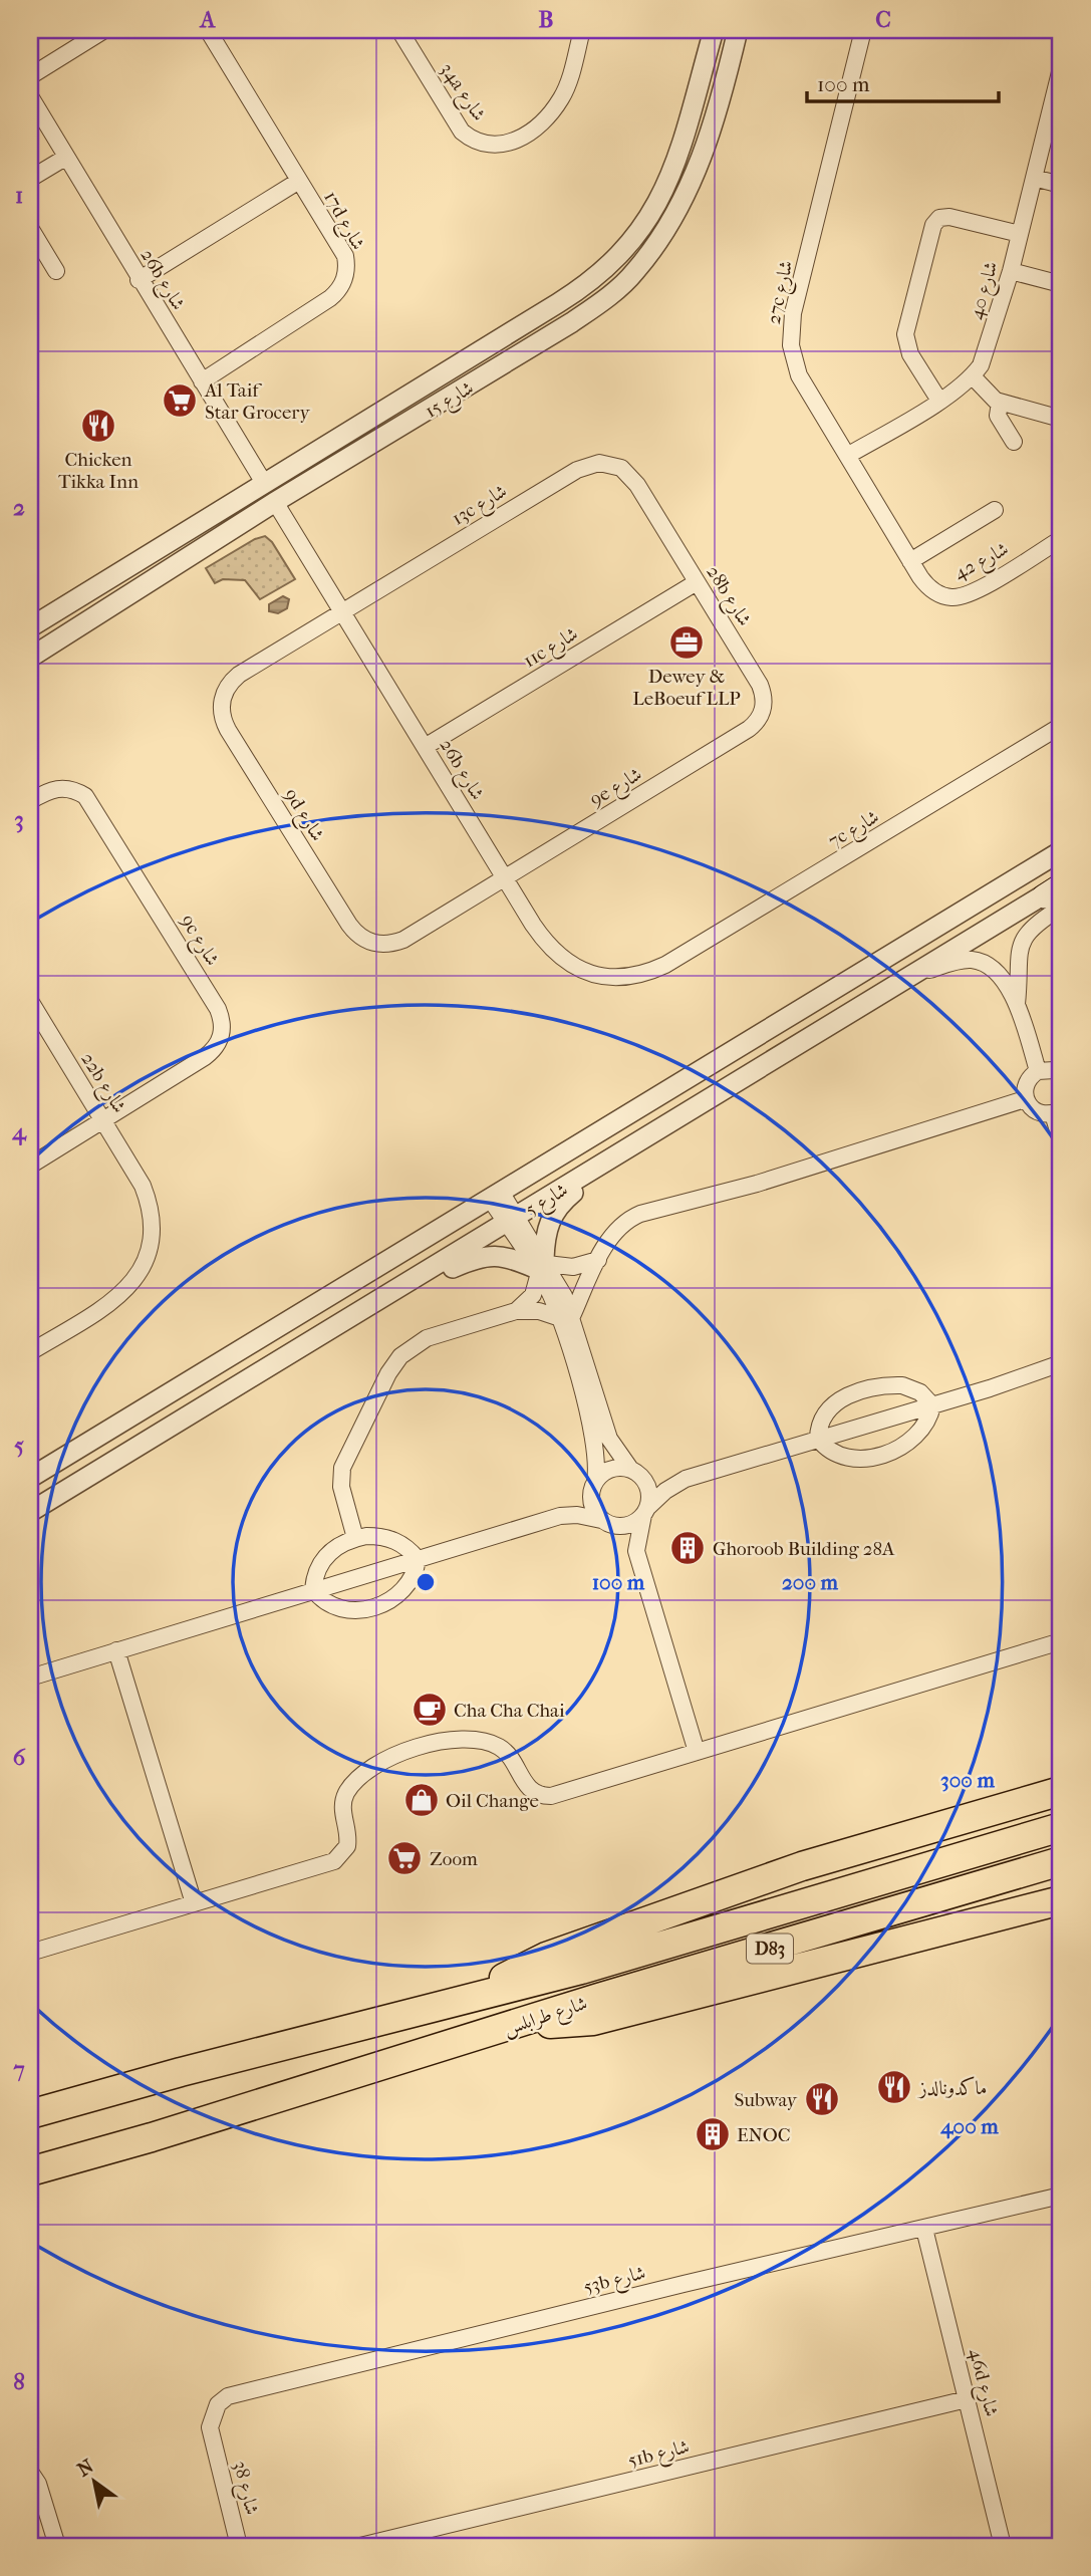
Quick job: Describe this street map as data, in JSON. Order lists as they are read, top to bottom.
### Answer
{
  "streets": {
    "highway": ["D83", "شارع طرابلس"],
    "street": [
      "34a شارع",
      "17d شارع",
      "26b شارع",
      "شارع 40",
      "27c شارع",
      "شارع 15",
      "13c شارع",
      "شارع 42",
      "28b شارع",
      "11c شارع",
      "9e شارع",
      "9d شارع",
      "7c شارع",
      "9c شارع",
      "22b شارع",
      "شارع 5",
      "53b شارع",
      "46d شارع",
      "51b شارع",
      "شارع 38"
    ]
  },
  "crossings": [
    ["17d شارع", "26b شارع"],
    ["26b شارع", "شارع 15"],
    ["26b شارع", "13c شارع"],
    ["26b شارع", "11c شارع"],
    ["26b شارع", "9e شارع"],
    ["26b شارع", "9d شارع"],
    ["26b شارع", "7c شارع"],
    ["شارع 40", "27c شارع"],
    ["27c شارع", "شارع 42"],
    ["13c شارع", "28b شارع"],
    ["13c شارع", "9d شارع"],
    ["28b شارع", "11c شارع"],
    ["28b شارع", "9e شارع"],
    ["9e شارع", "9d شارع"],
    ["9c شارع", "22b شارع"],
    ["53b شارع", "46d شارع"],
    ["53b شارع", "شارع 38"],
    ["46d شارع", "51b شارع"]
  ],
  "places": {
    "supermarket": ["Al Taif Star Grocery", "Zoom"],
    "restaurant": ["Chicken Tikka Inn", "ماكدونالدز", "Subway"],
    "office": ["Dewey & LeBoeuf LLP"],
    "building": ["Ghoroob Building 28A", "ENOC"],
    "cafe": ["Cha Cha Chai"],
    "shop": ["Oil Change"]
  },
  "scale_bar": "100 m",
  "north": "top left",
  "grid": {
    "columns": ["A", "B", "C"],
    "rows": [
      "1",
      "2",
      "3",
      "4",
      "5",
      "6",
      "7",
      "8"
    ]
  },
  "rings": [
    "100 m",
    "200 m",
    "300 m",
    "400 m"
  ]
}
